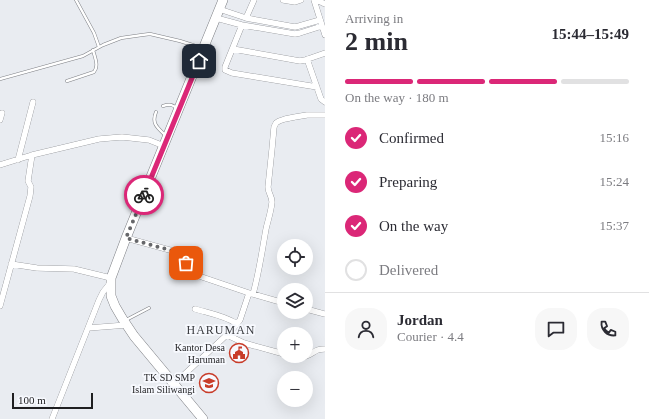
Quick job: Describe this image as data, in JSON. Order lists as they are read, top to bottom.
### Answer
{
  "districts": ["HARUMAN"],
  "places": {
    "public building": ["Kantor Desa Haruman"],
    "school or university": ["TK SD SMP Islam Siliwangi"]
  },
  "scale_bar": "100 m",
  "page": {
    "heading": ["2 min", "Arriving in", "15:44–15:49"],
    "panel": ["Jordan", "Courier · 4.4"],
    "bar": "On the way · 180 m",
    "list": [
      ["Confirmed", "15:16"],
      ["Preparing", "15:24"],
      ["On the way", "15:37"],
      "Delivered"
    ],
    "map_buttons": ["+", "−"],
    "scale": "100 m"
  }
}
